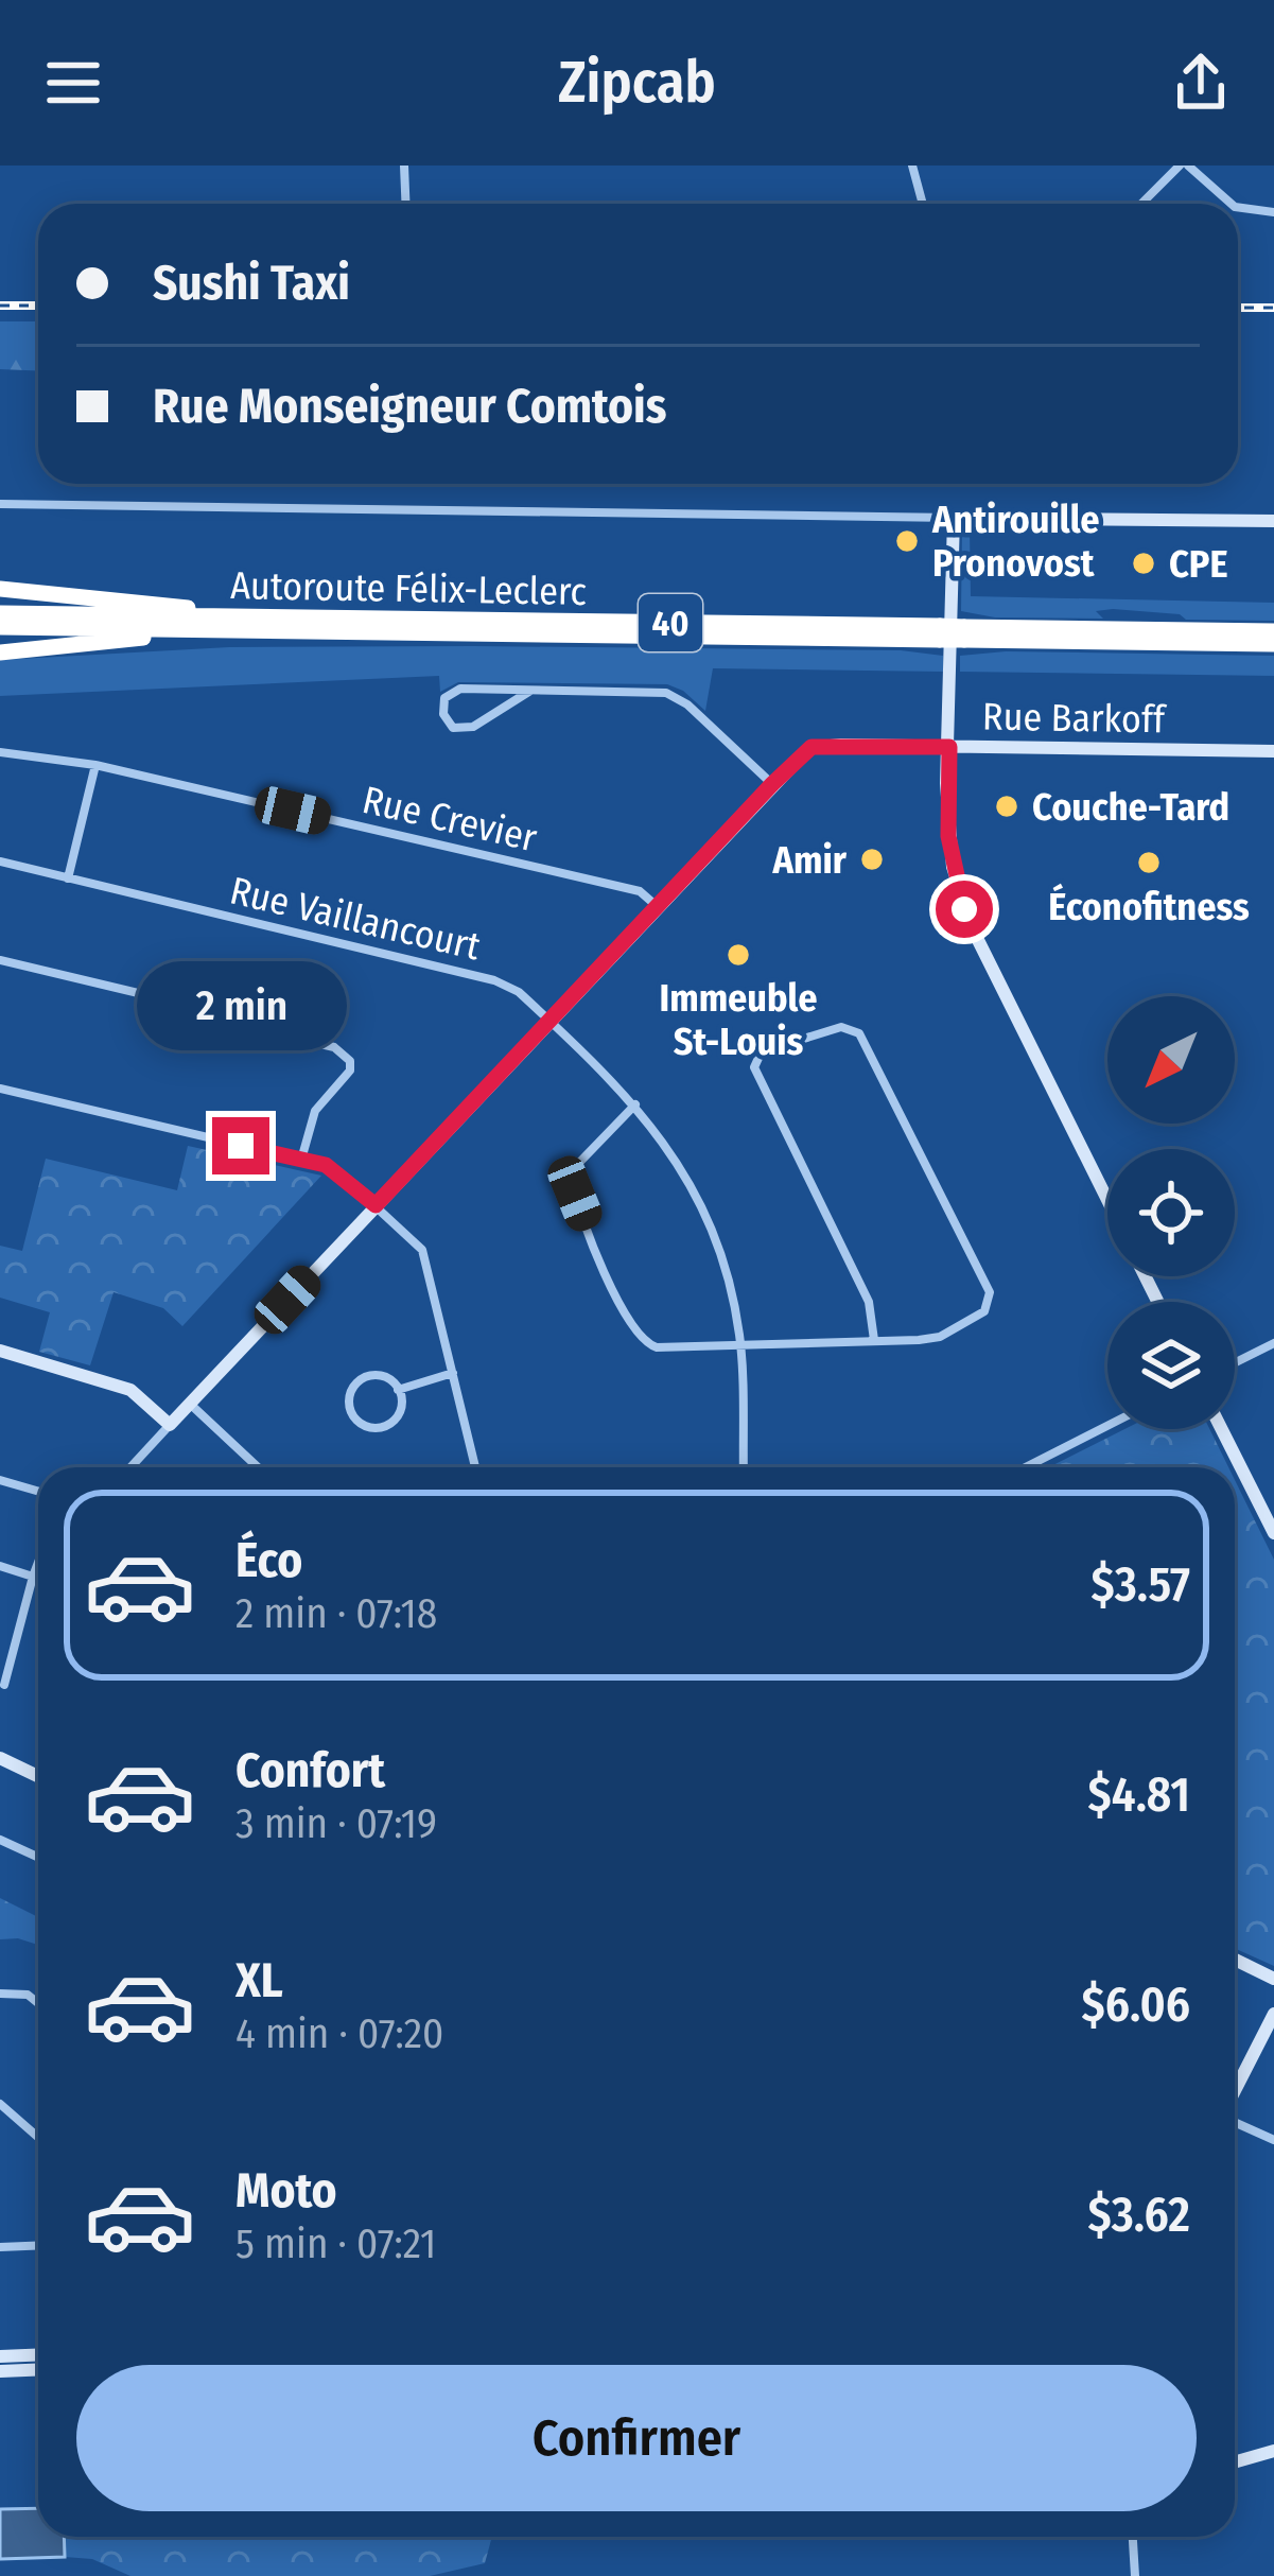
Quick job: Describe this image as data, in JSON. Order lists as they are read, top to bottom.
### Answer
{
  "streets": {
    "highway": ["Autoroute Félix-Leclerc", "40"],
    "street": ["Rue Barkoff", "Rue Crevier", "Rue Vaillancourt"]
  },
  "crossings": [
    ["Rue Barkoff", "Rue Crevier"],
    ["Rue Barkoff", "Rue Vaillancourt"]
  ],
  "places": [
    "Antirouille Pronovost",
    "CPE",
    "Couche-Tard",
    "Amir",
    "Éconofitness",
    "Immeuble St-Louis"
  ],
  "north": "bottom left",
  "page": {
    "header": "Zipcab",
    "banner": ["Sushi Taxi", "Rue Monseigneur Comtois"],
    "bubble": "2 min",
    "list": [
      {
        "name": "Éco",
        "note": "2 min · 07:18",
        "value": "$3.57"
      },
      {
        "name": "Confort",
        "note": "3 min · 07:19",
        "value": "$4.81"
      },
      {
        "name": "XL",
        "note": "4 min · 07:20",
        "value": "$6.06"
      },
      {
        "name": "Moto",
        "note": "5 min · 07:21",
        "value": "$3.62"
      }
    ],
    "buttons": "Confirmer"
  }
}
